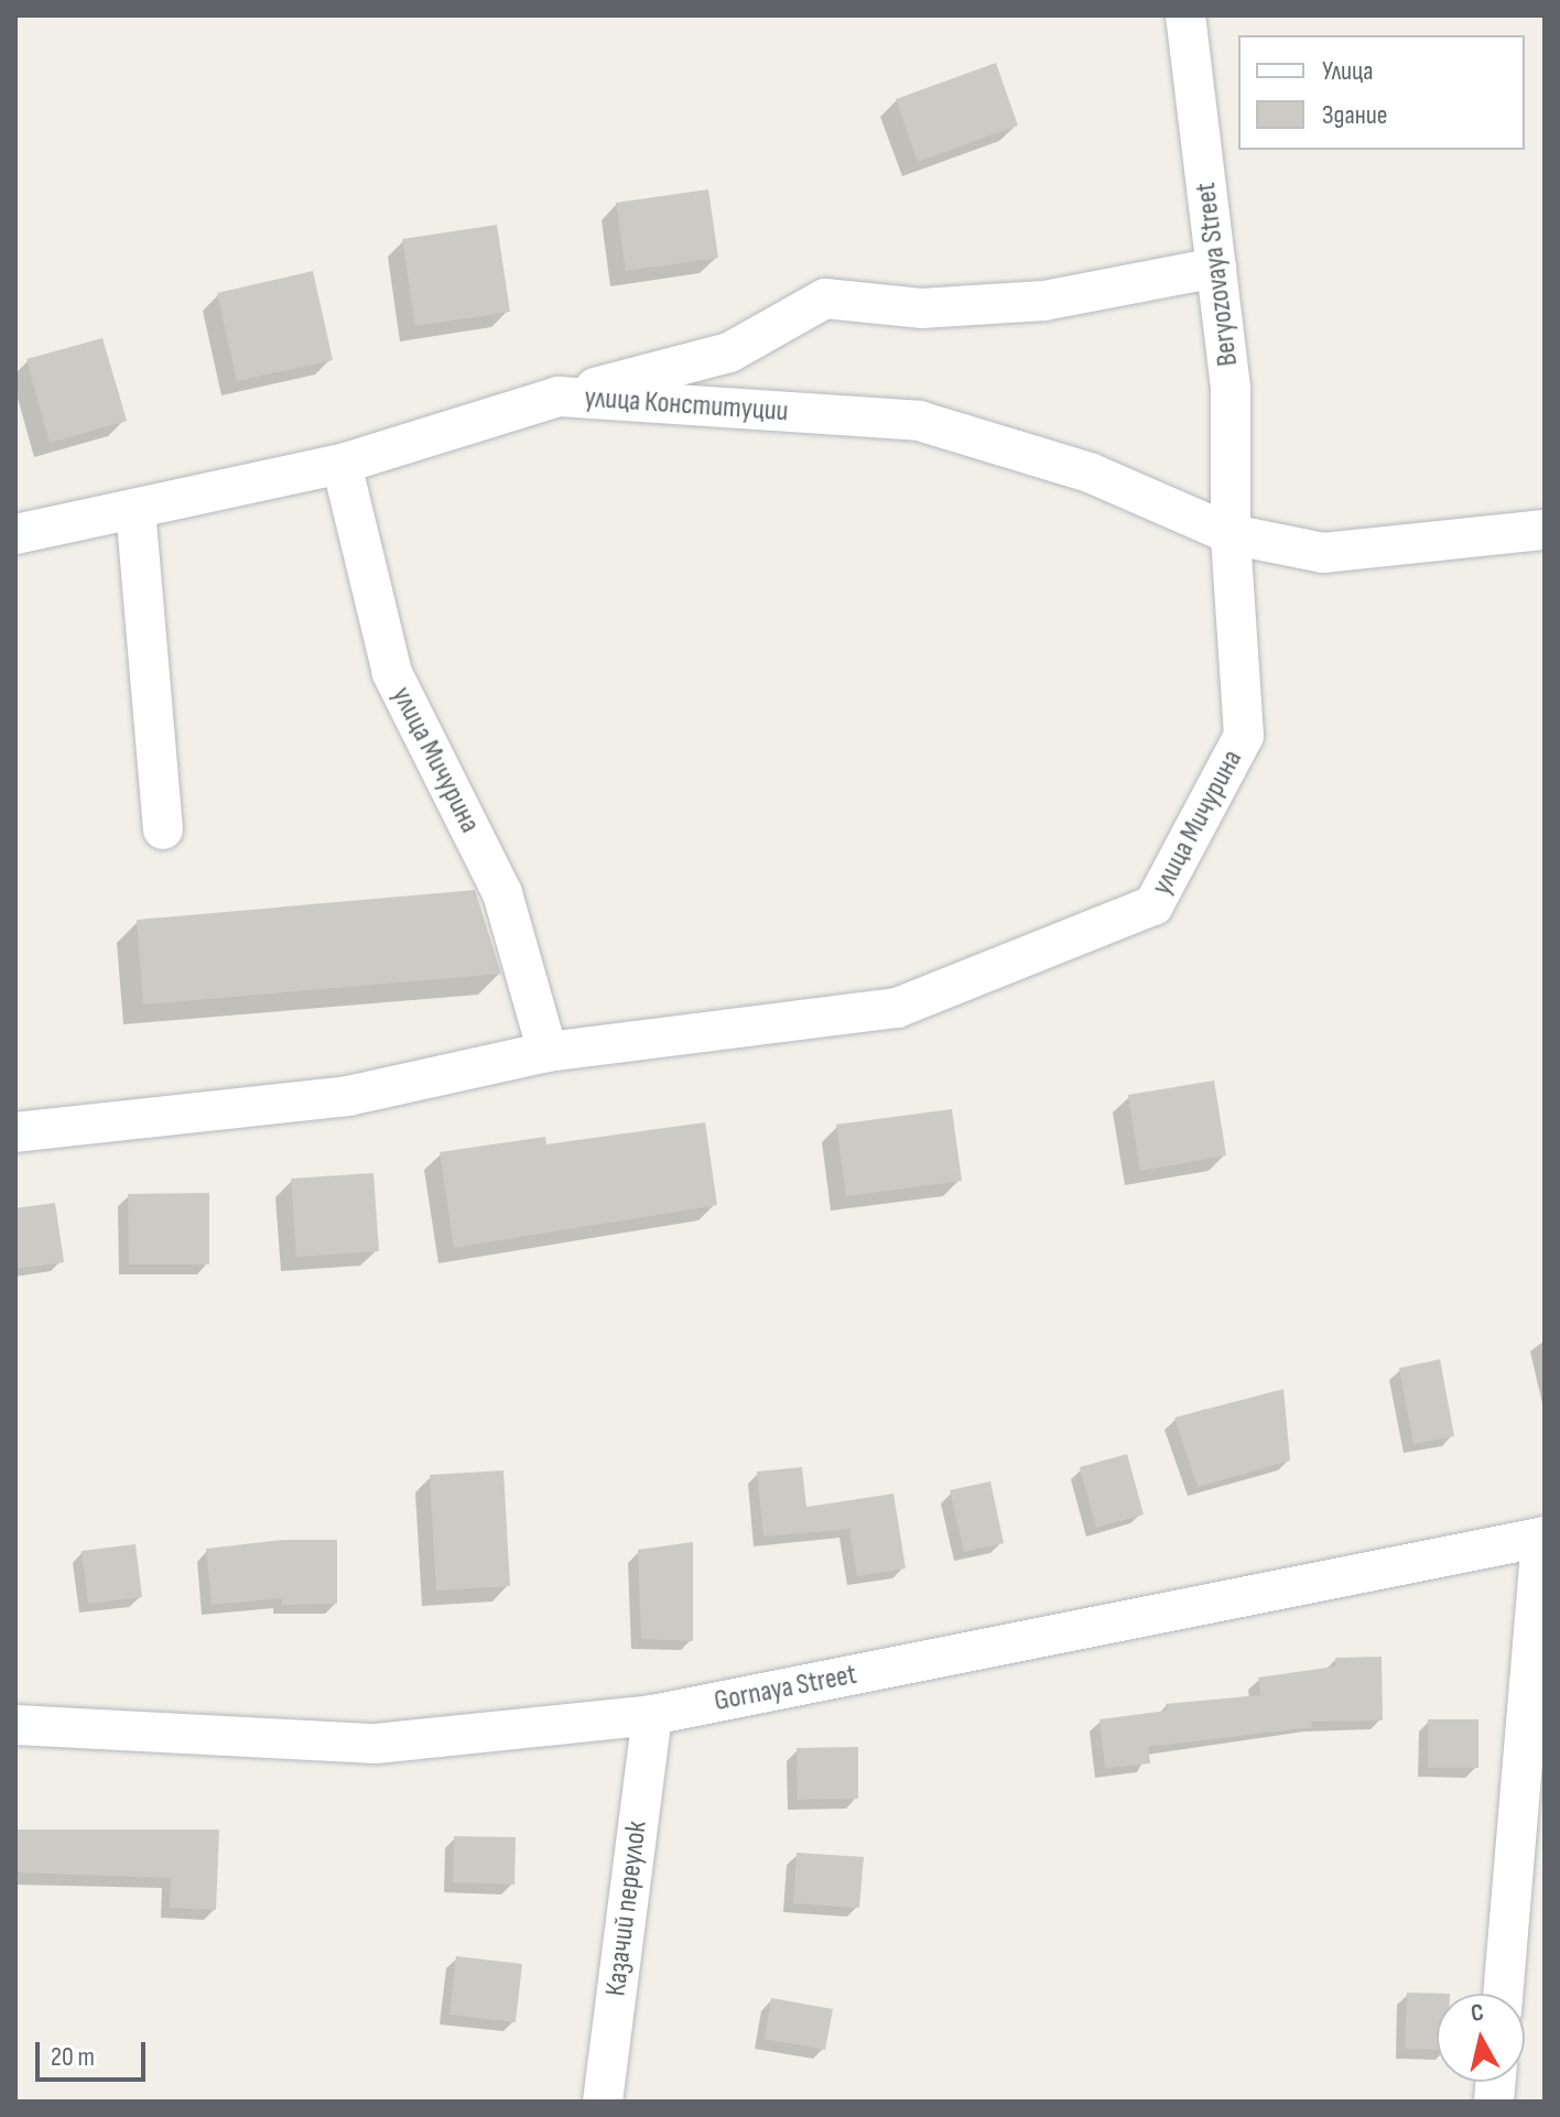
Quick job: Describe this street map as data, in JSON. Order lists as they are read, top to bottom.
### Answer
{
  "streets": {
    "street": [
      "Beryozovaya Street",
      "улица Конституции",
      "улица Мичурина",
      "Gornaya Street",
      "Казачий переулок"
    ]
  },
  "crossings": [
    ["Beryozovaya Street", "улица Конституции"],
    ["Beryozovaya Street", "улица Мичурина"],
    ["улица Конституции", "улица Мичурина"],
    ["Gornaya Street", "Казачий переулок"]
  ],
  "legend": ["Улица", "Здание"],
  "scale_bar": "20 m",
  "north": "top"
}
